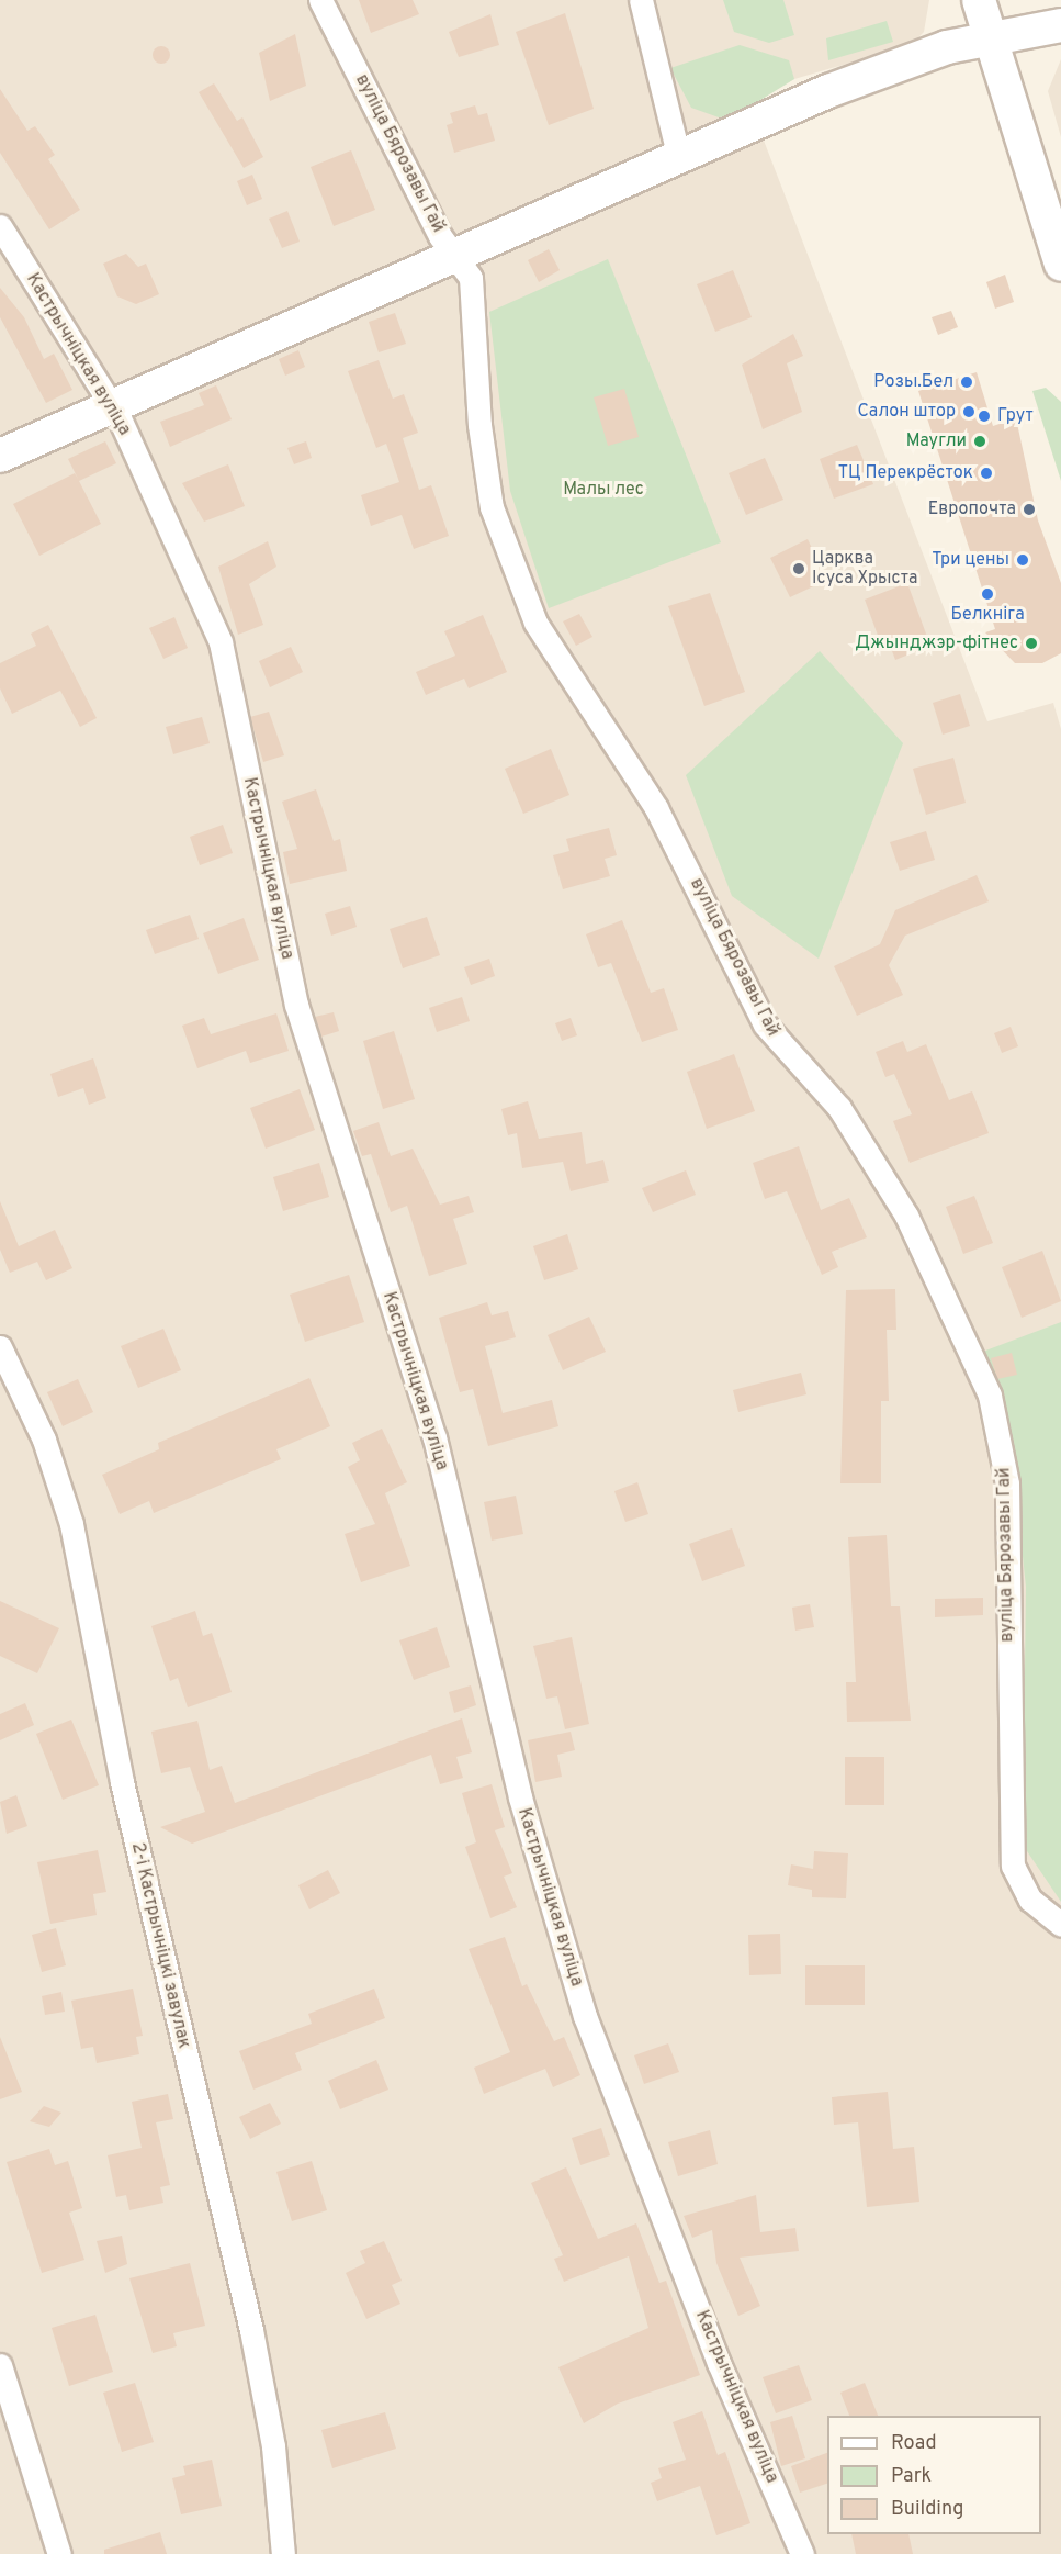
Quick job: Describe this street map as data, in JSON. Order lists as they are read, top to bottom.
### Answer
{
  "streets": {
    "street": ["вуліца Бярозавы Гай", "Кастрычніцкая вуліца", "2-і Кастрычніцкі завулак"]
  },
  "parks": ["Малы лес"],
  "places": [
    "Розы.Бел",
    "Салон штор",
    "Грут",
    "Маугли",
    "ТЦ Перекрёсток",
    "Европочта",
    "Три цены",
    "Царква Ісуса Хрыста",
    "Белкніга",
    "Джынджэр-фітнес"
  ],
  "legend": ["Road", "Park", "Building"]
}
